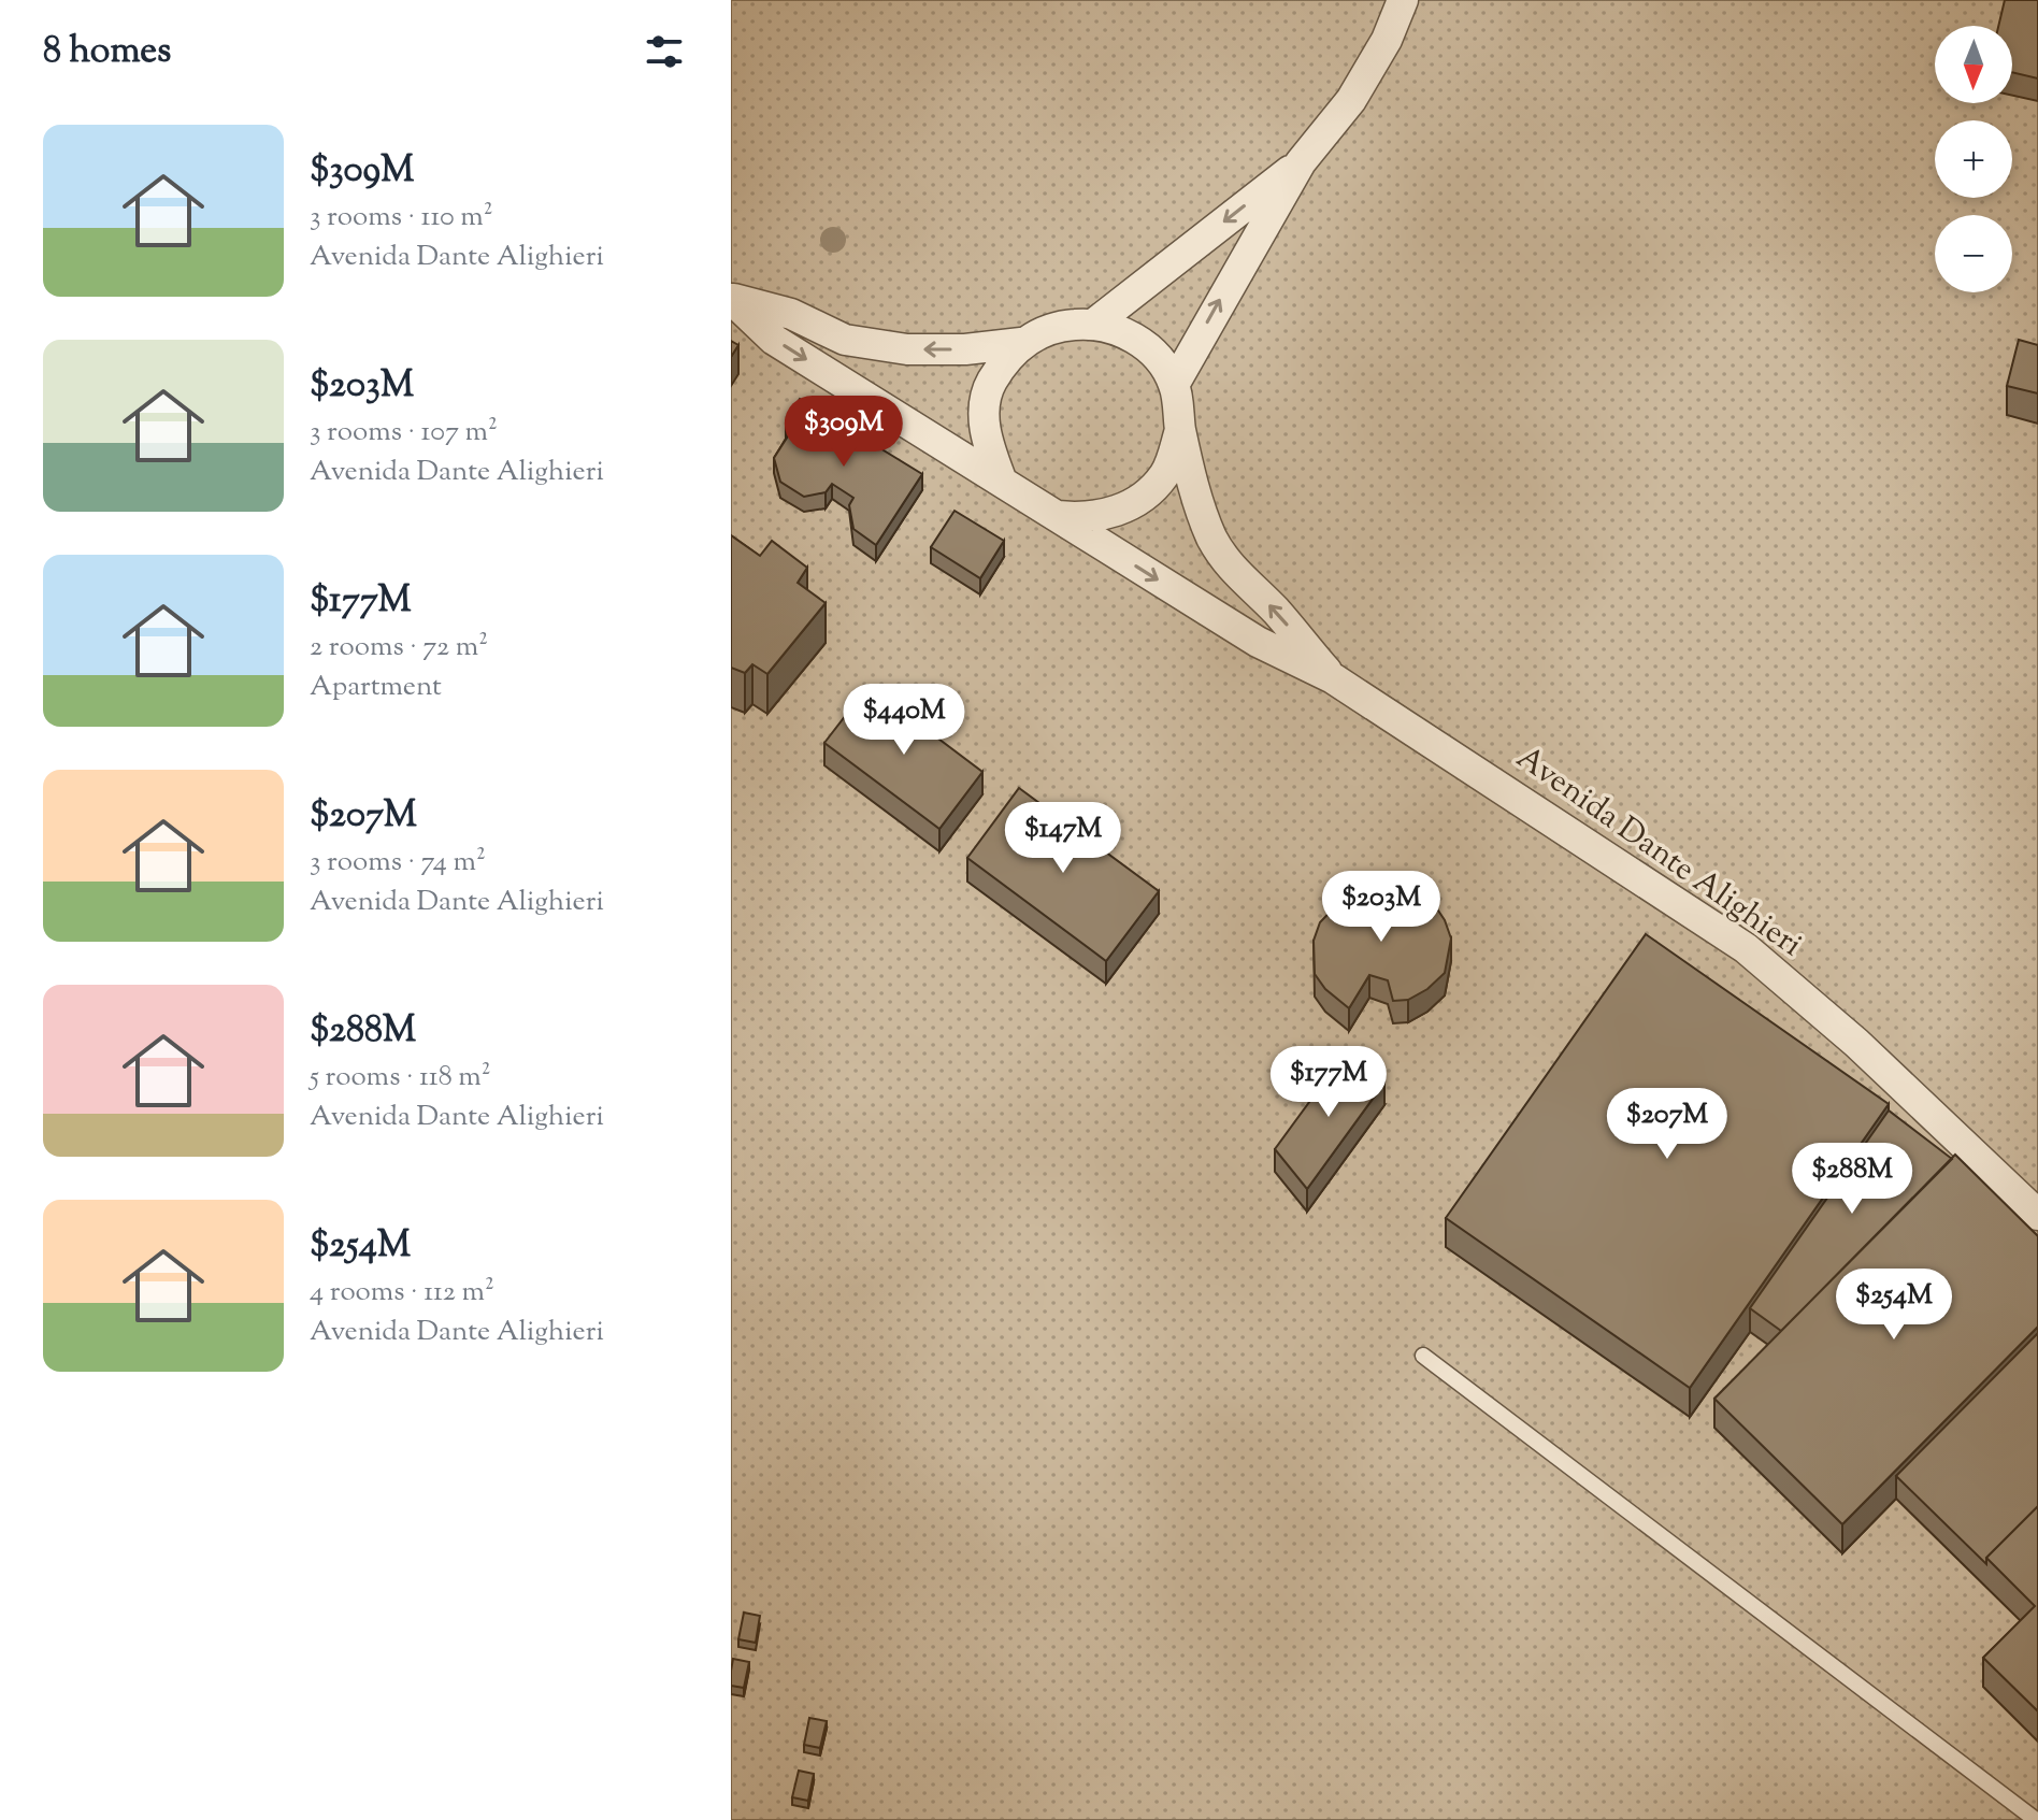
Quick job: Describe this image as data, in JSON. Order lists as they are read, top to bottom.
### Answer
{
  "streets": {
    "street": ["Avenida Dante Alighieri"]
  },
  "north": "bottom",
  "page": {
    "heading": "8 homes",
    "map_buttons": ["+", "−"],
    "list": [
      {
        "name": "$309M",
        "note": "3 rooms · 110 m² · Avenida Dante Alighieri"
      },
      {
        "name": "$203M",
        "note": "3 rooms · 107 m² · Avenida Dante Alighieri"
      },
      {
        "name": "$177M",
        "note": "2 rooms · 72 m² · Apartment"
      },
      {
        "name": "$207M",
        "note": "3 rooms · 74 m² · Avenida Dante Alighieri"
      },
      {
        "name": "$288M",
        "note": "5 rooms · 118 m² · Avenida Dante Alighieri"
      },
      {
        "name": "$254M",
        "note": "4 rooms · 112 m² · Avenida Dante Alighieri"
      }
    ],
    "price": [
      "$309M",
      "$440M",
      "$147M",
      "$203M",
      "$177M",
      "$207M",
      "$288M",
      "$254M"
    ]
  }
}
